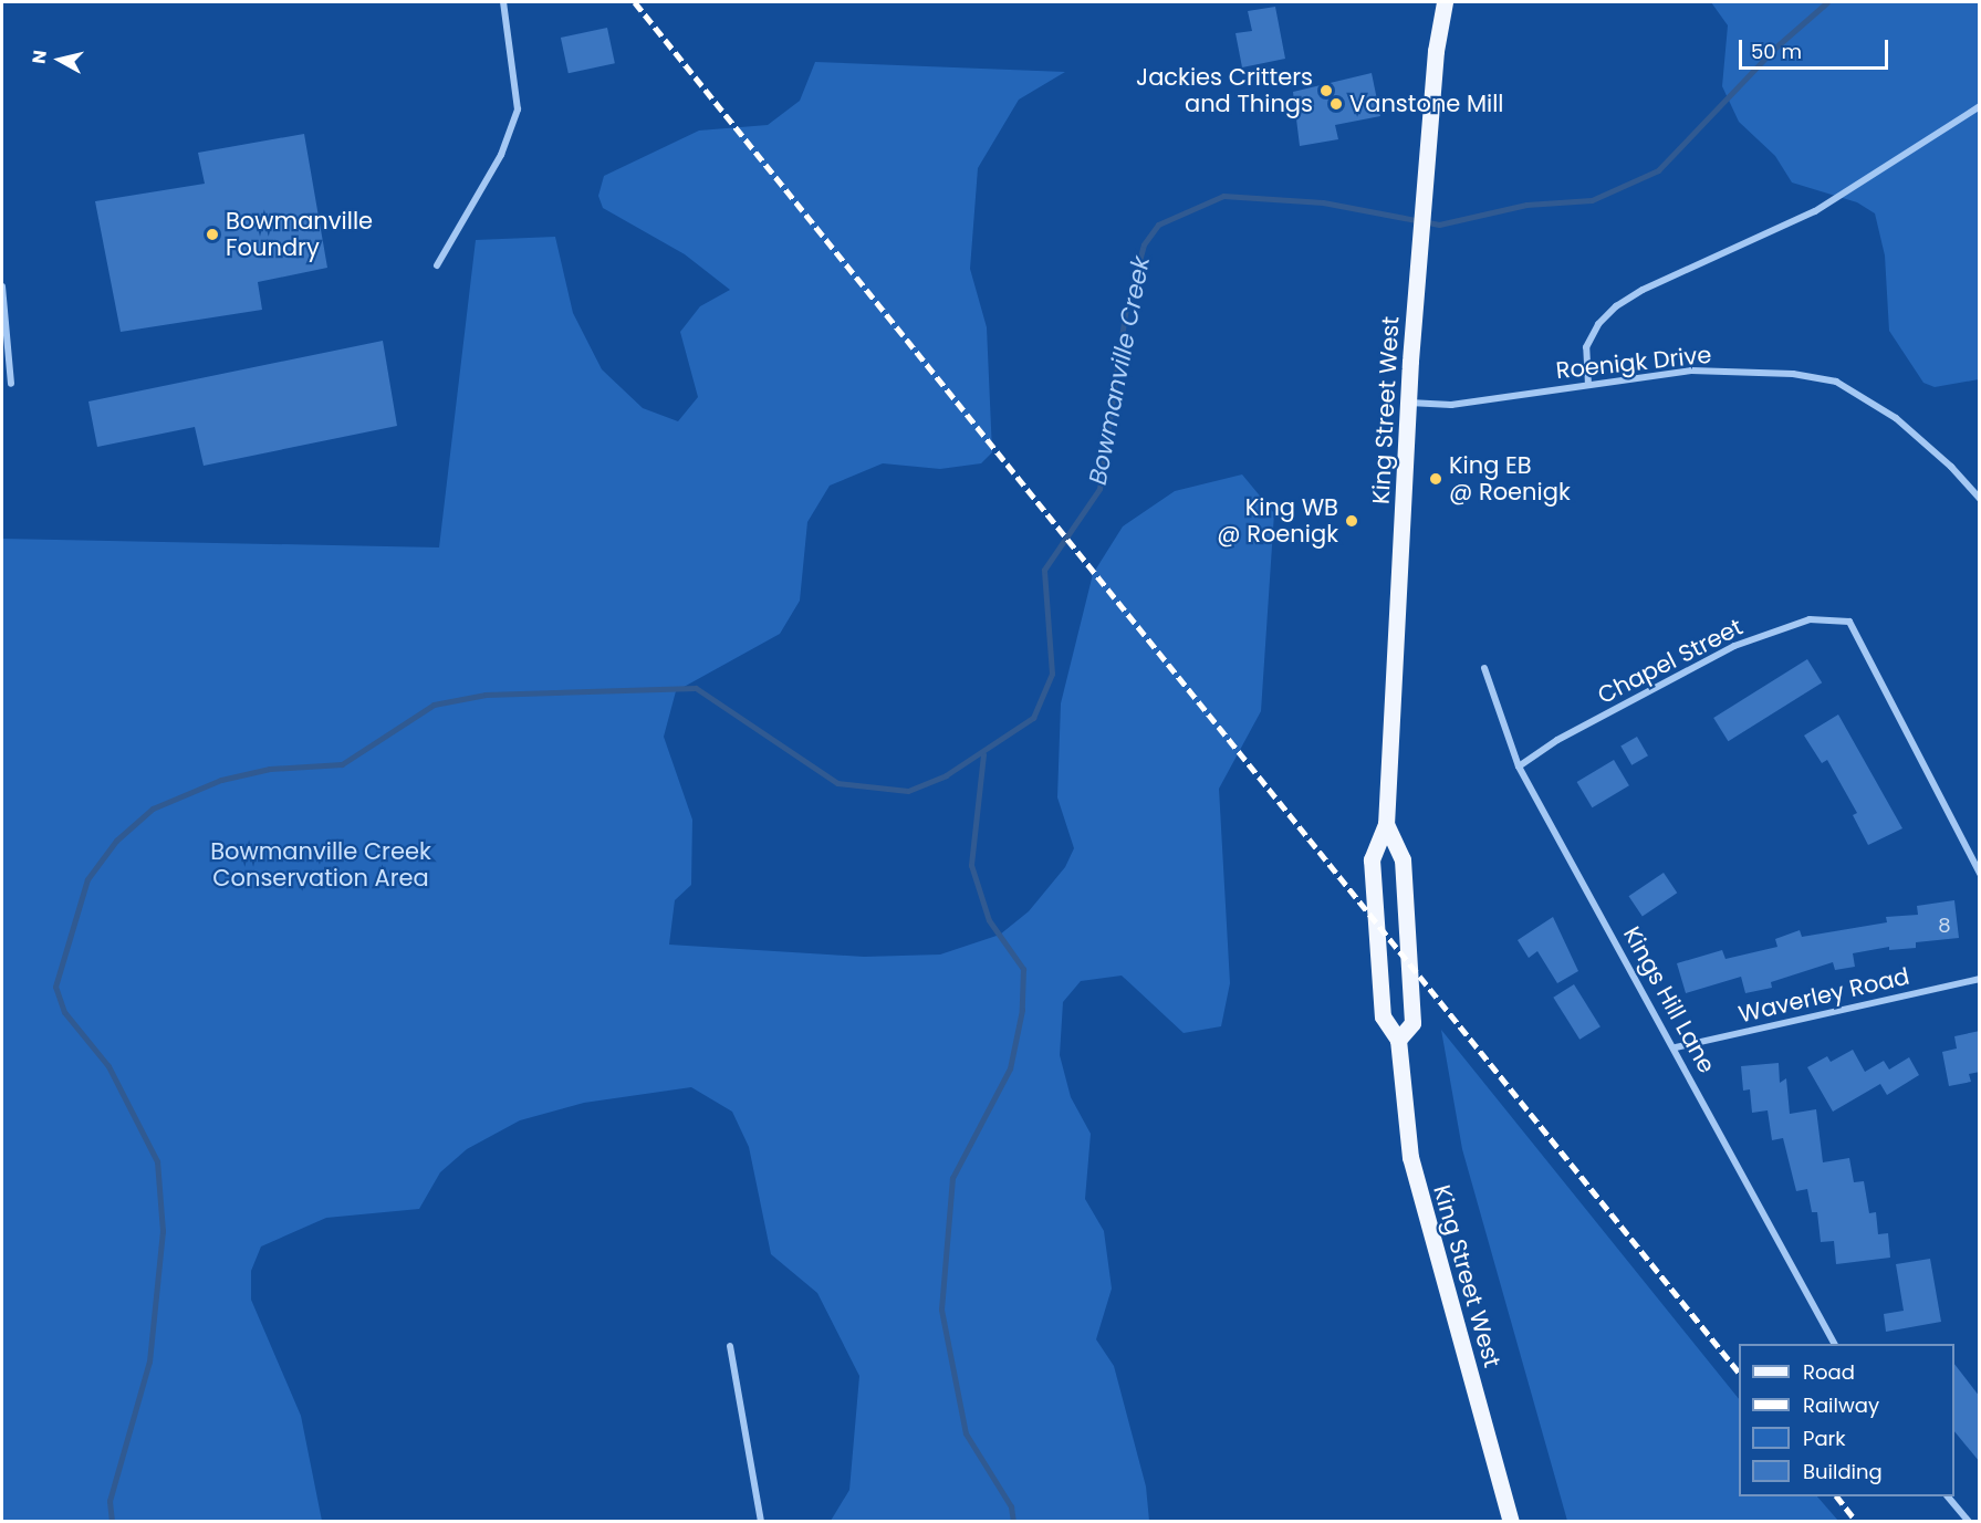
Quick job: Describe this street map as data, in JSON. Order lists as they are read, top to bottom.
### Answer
{
  "streets": {
    "main road": ["King Street West"],
    "street": [
      "Roenigk Drive",
      "Chapel Street",
      "Waverley Road",
      "Kings Hill Lane"
    ]
  },
  "crossings": [
    ["Roenigk Drive", "King Street West"],
    ["Chapel Street", "Kings Hill Lane"],
    ["Waverley Road", "Kings Hill Lane"]
  ],
  "water": ["Bowmanville Creek"],
  "parks": ["Bowmanville Creek Conservation Area"],
  "places": [
    "Jackies Critters and Things",
    "Vanstone Mill",
    "Bowmanville Foundry",
    "King EB @ Roenigk",
    "King WB @ Roenigk"
  ],
  "house_numbers": ["8"],
  "legend": [
    "Road",
    "Railway",
    "Park",
    "Building"
  ],
  "scale_bar": "50 m",
  "north": "left"
}
